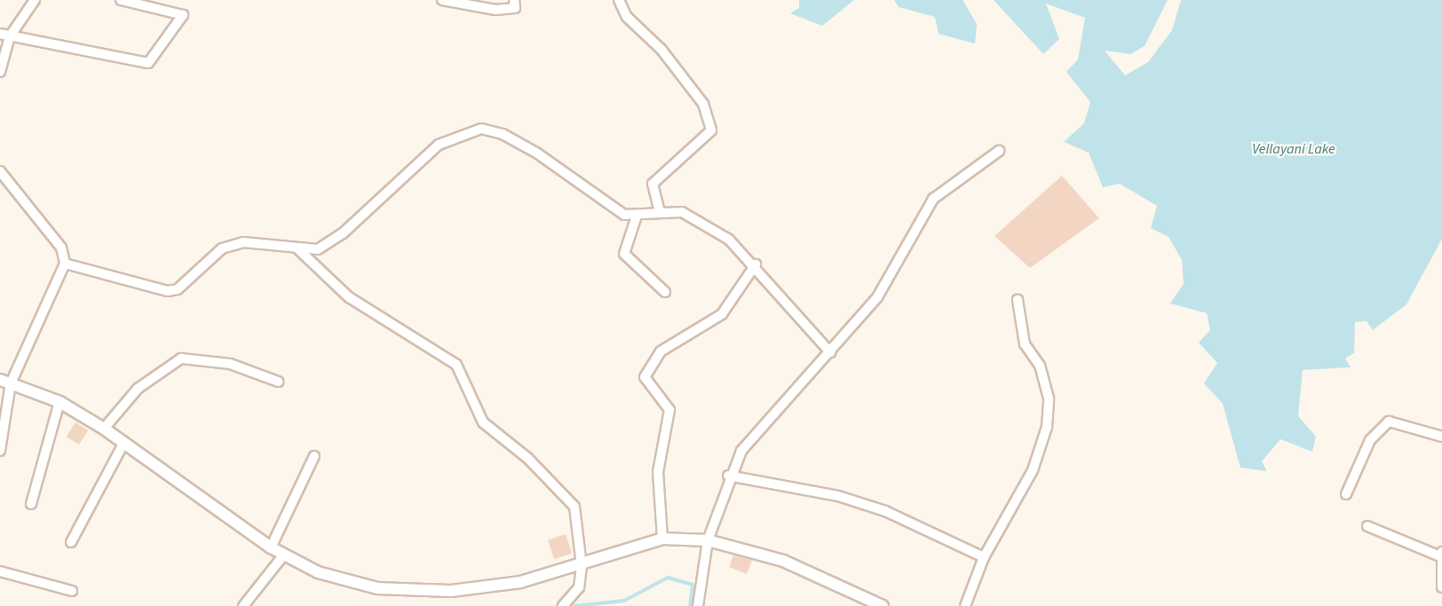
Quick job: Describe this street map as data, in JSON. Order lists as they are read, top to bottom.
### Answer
{
  "water": ["Vellayani Lake"]
}
